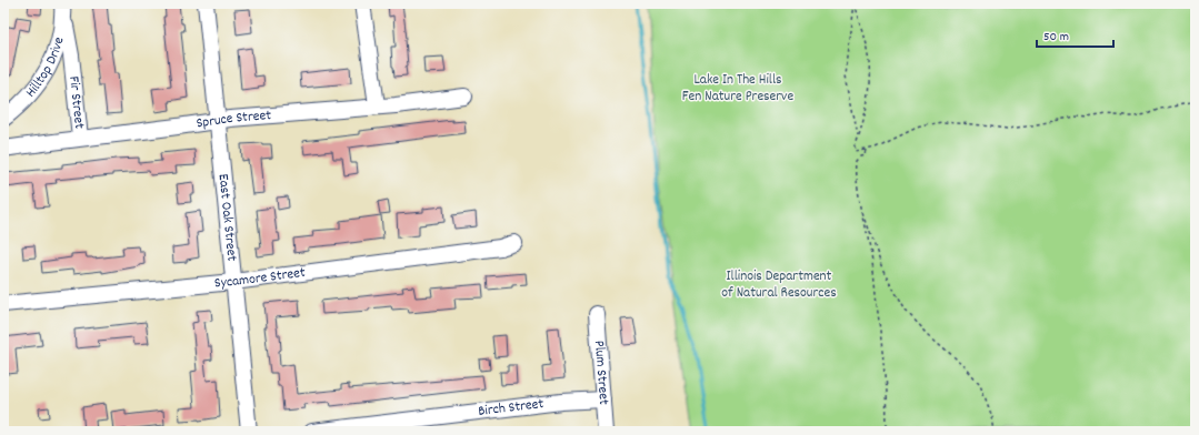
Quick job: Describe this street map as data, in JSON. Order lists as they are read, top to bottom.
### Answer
{
  "streets": {
    "street": [
      "Hilltop Drive",
      "Fir Street",
      "Spruce Street",
      "East Oak Street",
      "Sycamore Street",
      "Plum Street",
      "Birch Street"
    ]
  },
  "crossings": [
    ["Hilltop Drive", "Fir Street"],
    ["Fir Street", "Spruce Street"],
    ["Spruce Street", "East Oak Street"],
    ["East Oak Street", "Sycamore Street"],
    ["Plum Street", "Birch Street"]
  ],
  "parks": ["Lake In The Hills Fen Nature Preserve", "Illinois Department of Natural Resources"],
  "scale_bar": "50 m"
}
